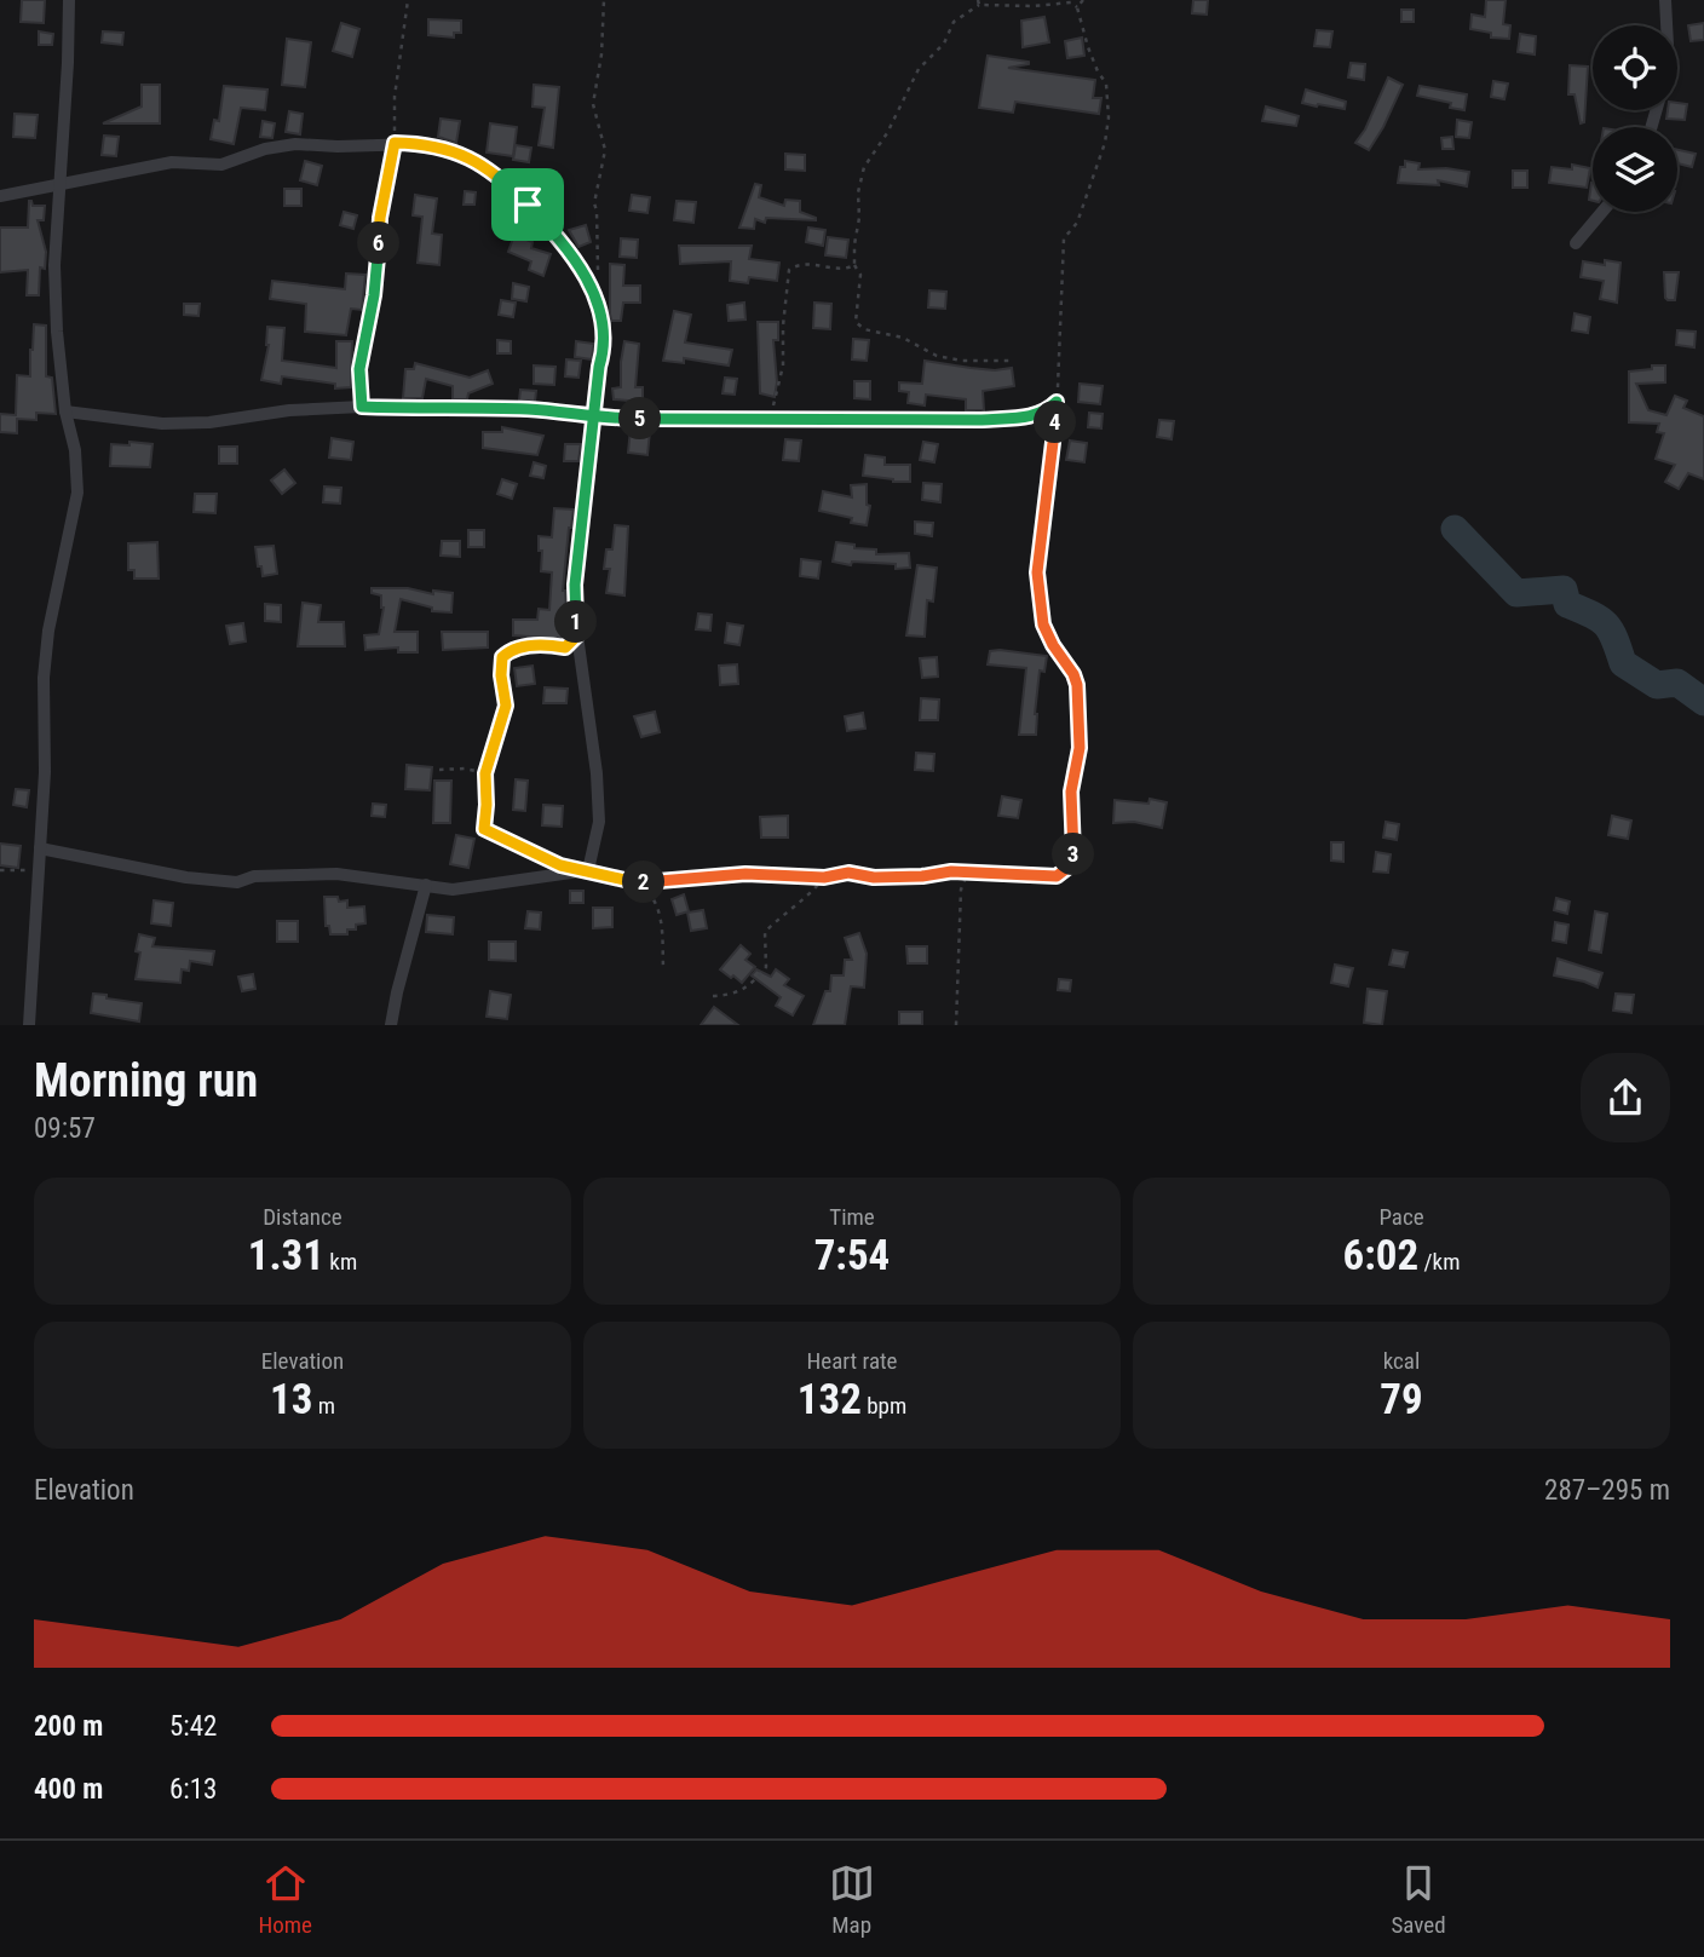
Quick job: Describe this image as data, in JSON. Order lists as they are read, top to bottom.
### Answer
{
  "page": {
    "pins": [
      "6",
      "5",
      "4",
      "1",
      "3",
      "2"
    ],
    "heading": ["Morning run", "09:57"],
    "stats": [
      ["Distance", "1.31 km"],
      ["Time", "7:54"],
      ["Pace", "6:02 /km"],
      ["Elevation", "13 m"],
      ["Heart rate", "132 bpm"],
      ["kcal", "79"]
    ],
    "chart": ["Elevation", "287–295 m"],
    "list": [
      {
        "name": "200 m",
        "note": "5:42"
      },
      {
        "name": "400 m",
        "note": "6:13"
      }
    ],
    "tabs": ["Home", "Map", "Saved"]
  }
}
